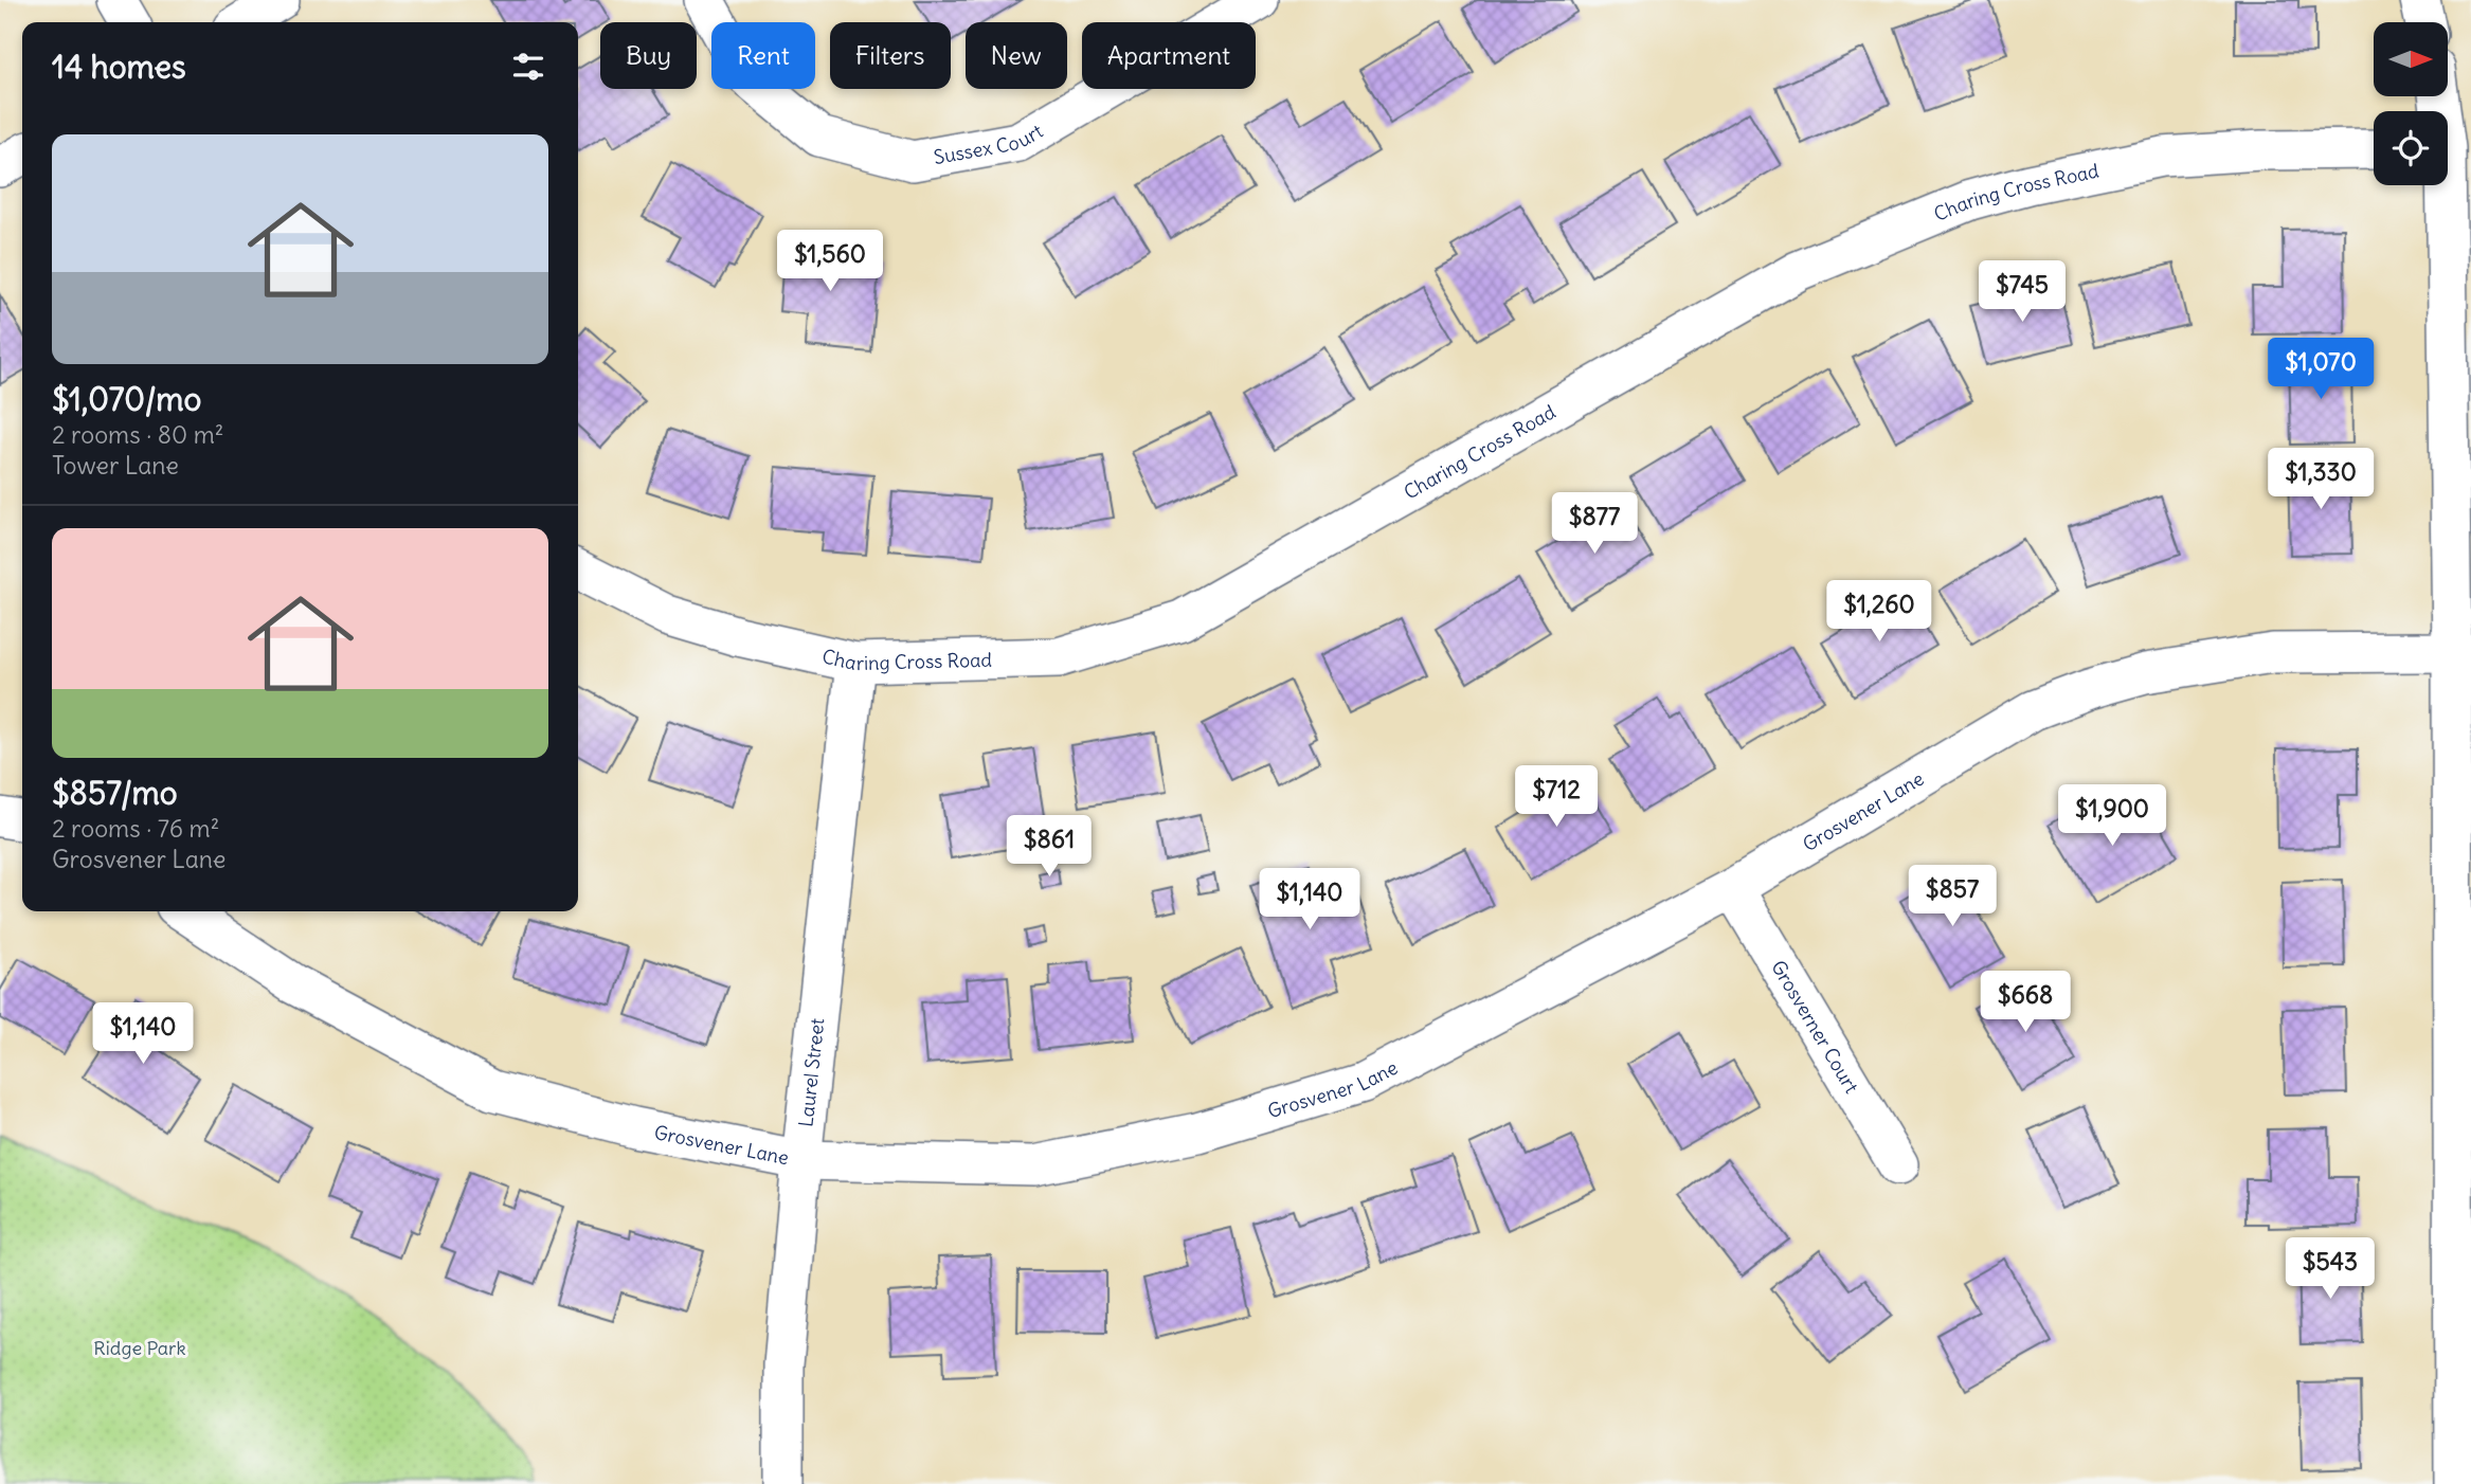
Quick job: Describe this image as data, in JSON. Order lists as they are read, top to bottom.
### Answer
{
  "streets": {
    "street": [
      "Sussex Court",
      "Charing Cross Road",
      "Grosvener Lane",
      "Grosverner Court",
      "Laurel Street"
    ]
  },
  "crossings": [
    ["Charing Cross Road", "Laurel Street"],
    ["Grosvener Lane", "Grosverner Court"],
    ["Grosvener Lane", "Laurel Street"]
  ],
  "parks": ["Ridge Park"],
  "north": "right",
  "page": {
    "chip": [
      "Buy",
      "Rent",
      "Filters",
      "New",
      "Apartment"
    ],
    "heading": "14 homes",
    "list": [
      {
        "name": "$1,070/mo",
        "note": "2 rooms · 80 m² · Tower Lane"
      },
      {
        "name": "$857/mo",
        "note": "2 rooms · 76 m² · Grosvener Lane"
      }
    ],
    "price": [
      "$1,560",
      "$745",
      "$1,070",
      "$1,330",
      "$877",
      "$1,260",
      "$712",
      "$1,900",
      "$861",
      "$857",
      "$1,140",
      "$668",
      "$1,140",
      "$543"
    ]
  }
}
